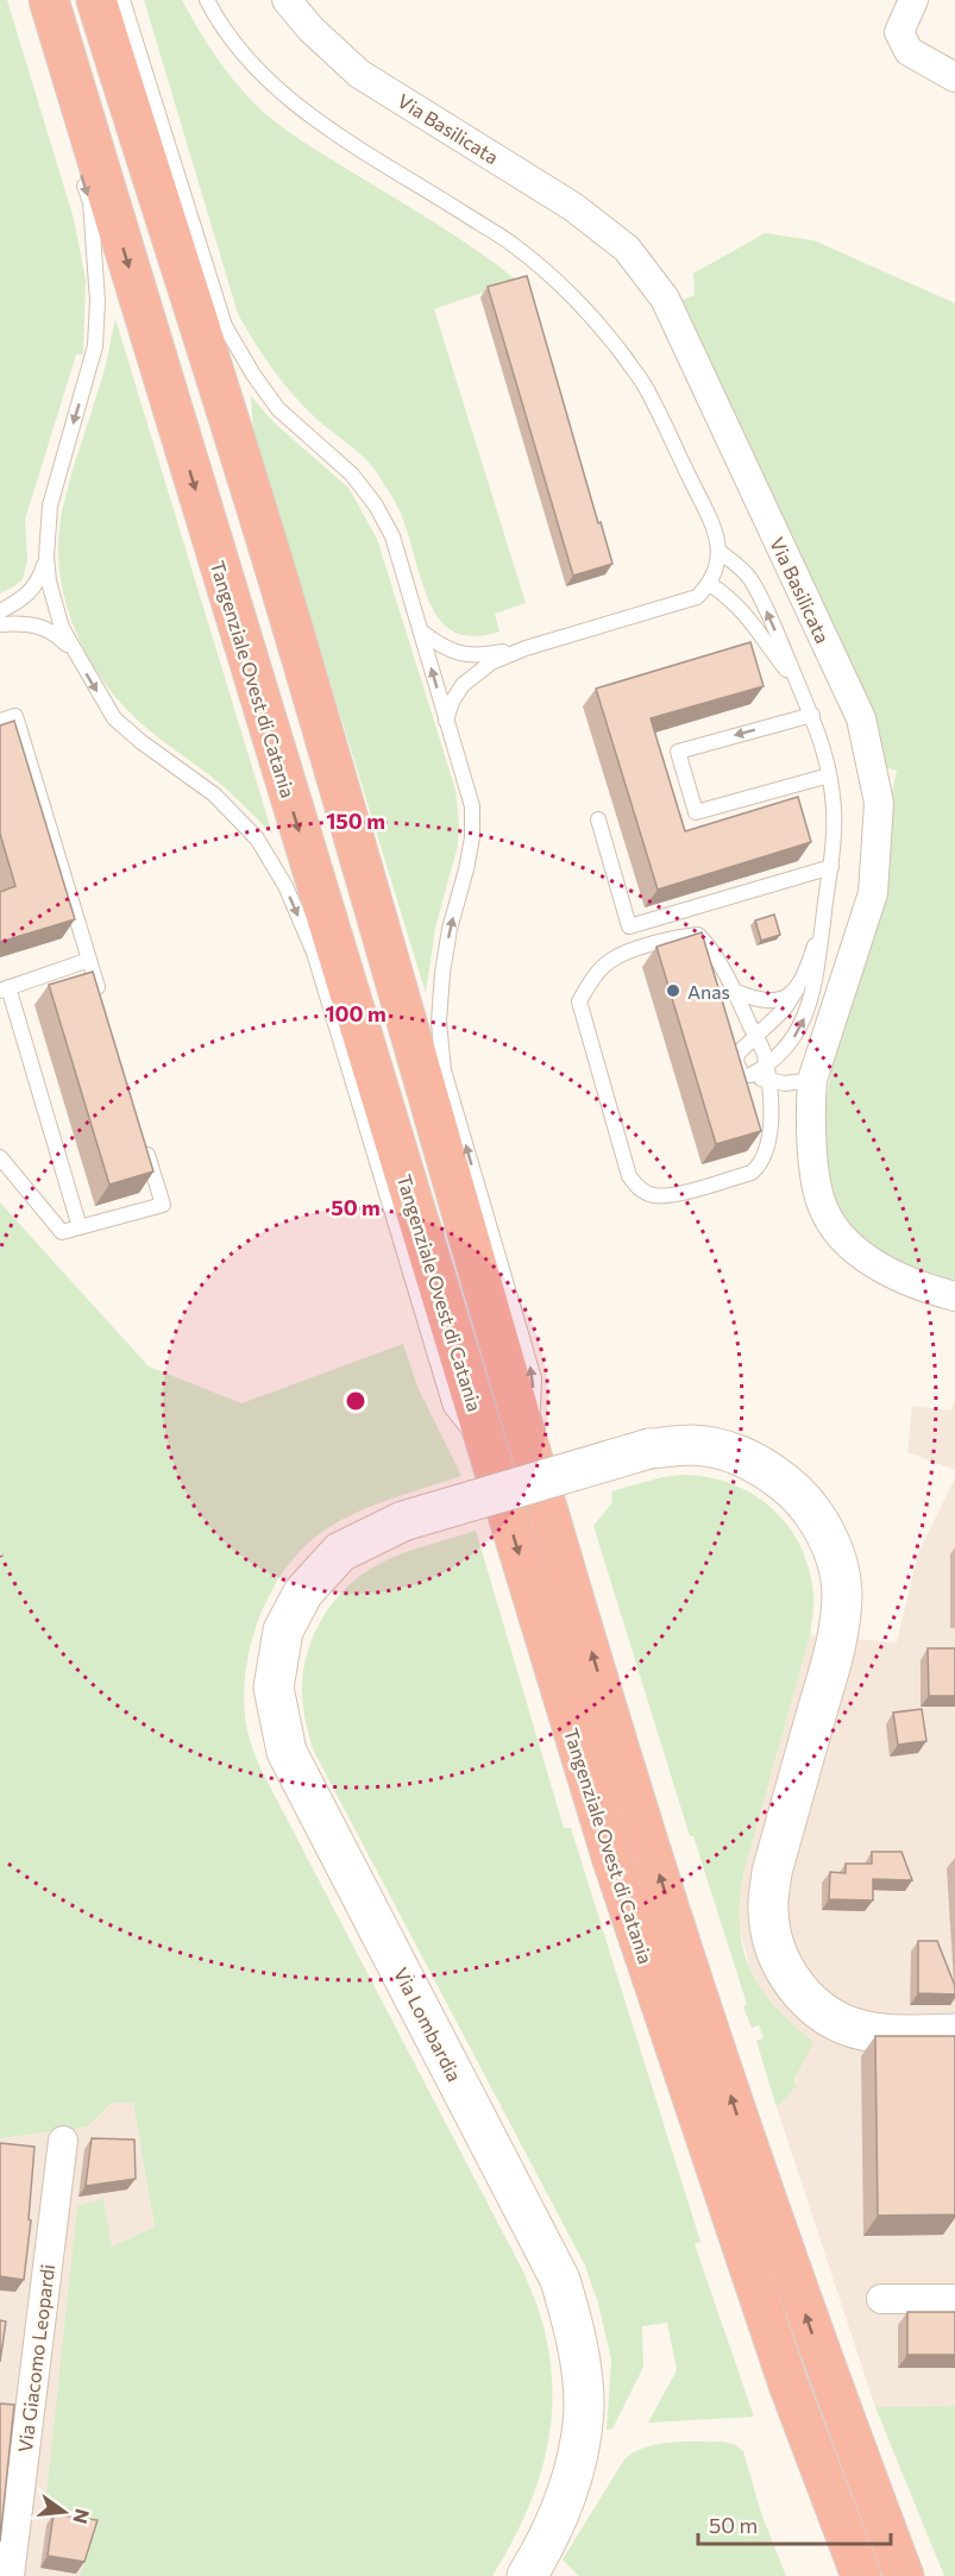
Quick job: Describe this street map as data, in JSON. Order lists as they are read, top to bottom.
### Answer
{
  "streets": {
    "highway": ["Tangenziale Ovest di Catania"],
    "street": ["Via Basilicata", "Via Lombardia", "Via Giacomo Leopardi"]
  },
  "places": ["Anas"],
  "scale_bar": "50 m",
  "north": "right",
  "rings": ["150 m", "100 m", "50 m"]
}
